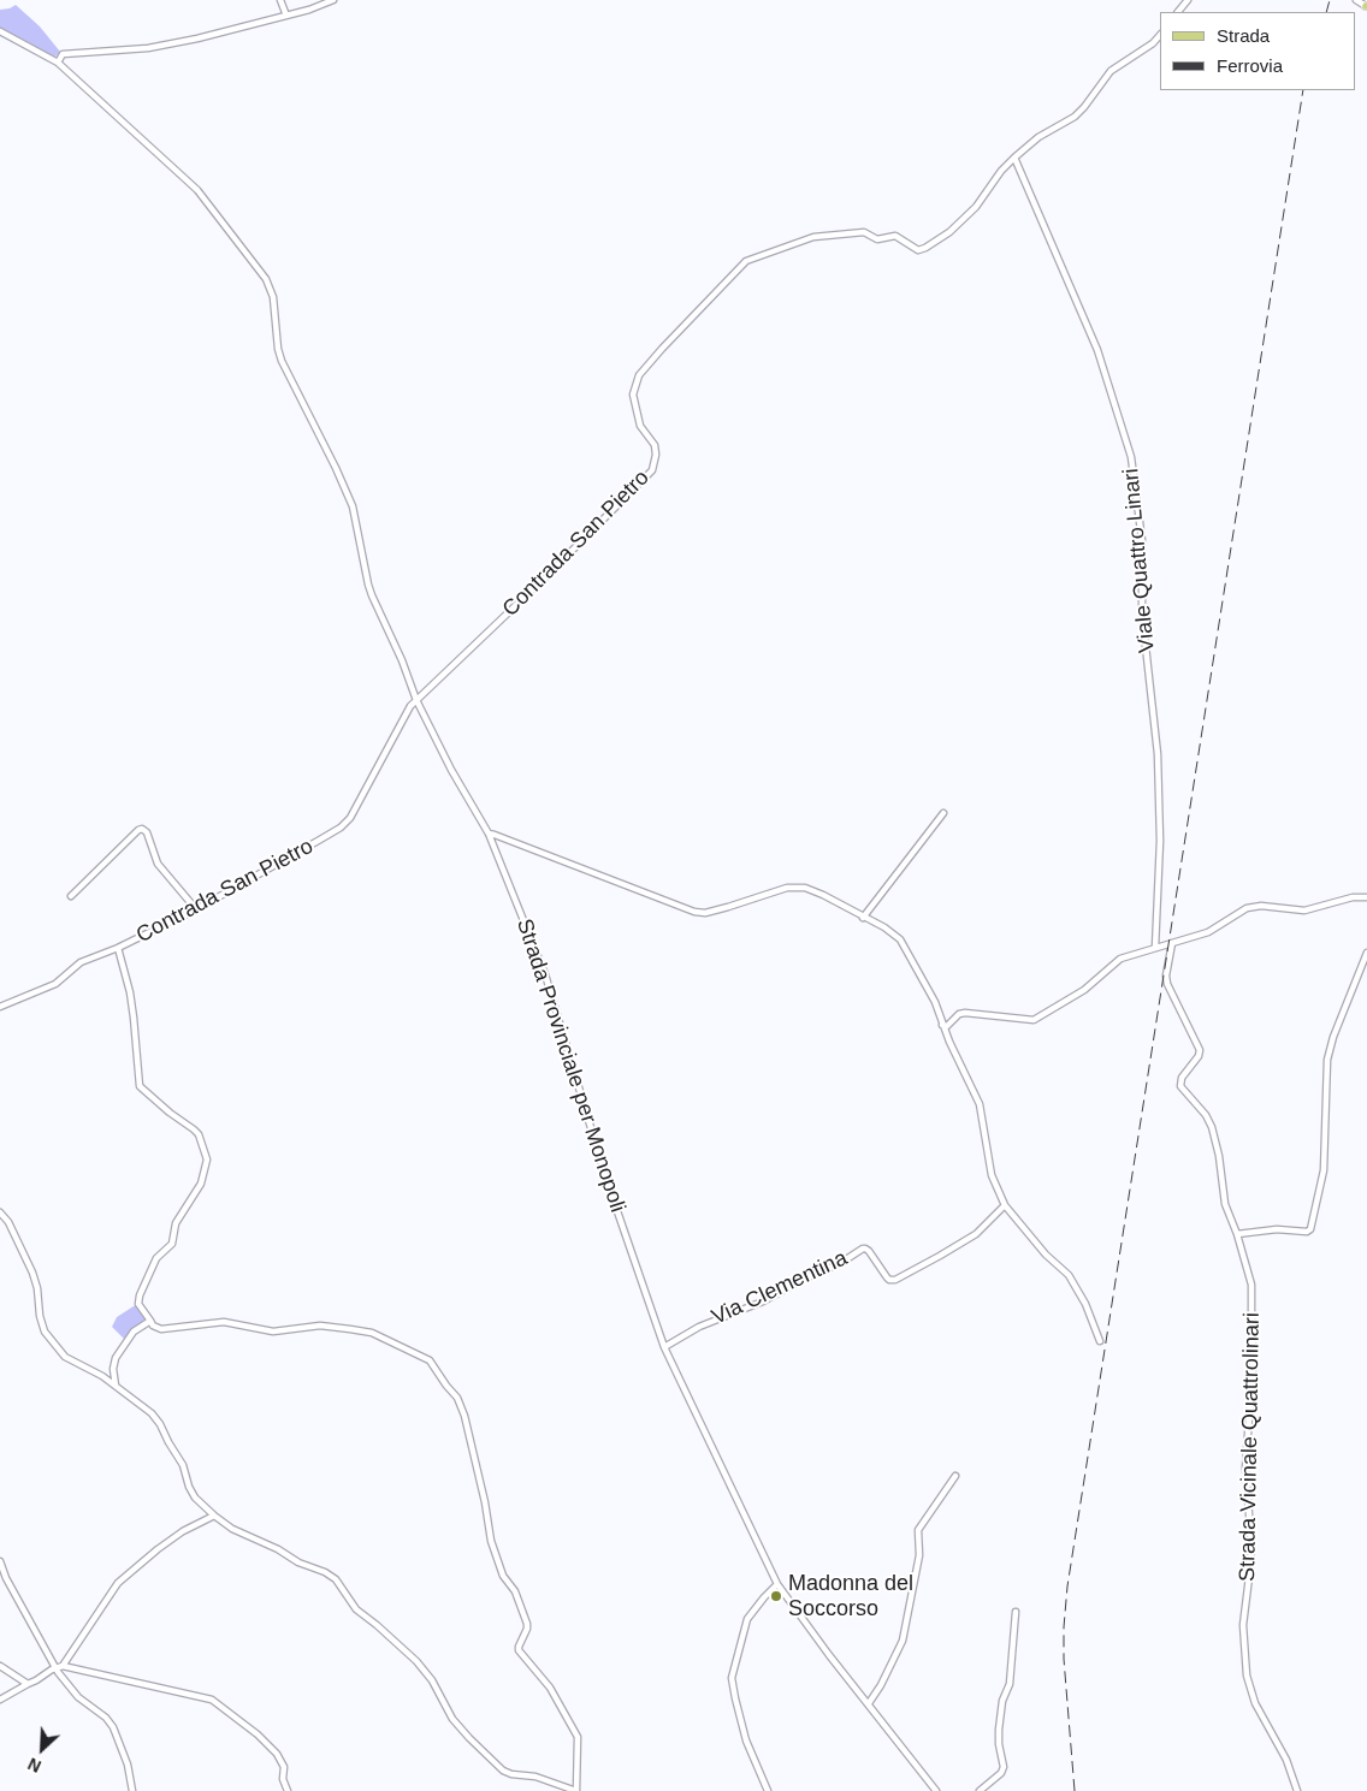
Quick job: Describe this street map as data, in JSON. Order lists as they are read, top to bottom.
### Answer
{
  "streets": {
    "street": [
      "Contrada San Pietro",
      "Viale Quattro Linari",
      "Strada Provinciale per Monopoli",
      "Via Clementina",
      "Strada Vicinale Quattrolinari"
    ]
  },
  "crossings": [
    ["Contrada San Pietro", "Viale Quattro Linari"],
    ["Contrada San Pietro", "Strada Provinciale per Monopoli"],
    ["Strada Provinciale per Monopoli", "Via Clementina"]
  ],
  "places": ["Madonna del Soccorso"],
  "legend": ["Strada", "Ferrovia"],
  "north": "bottom left"
}
